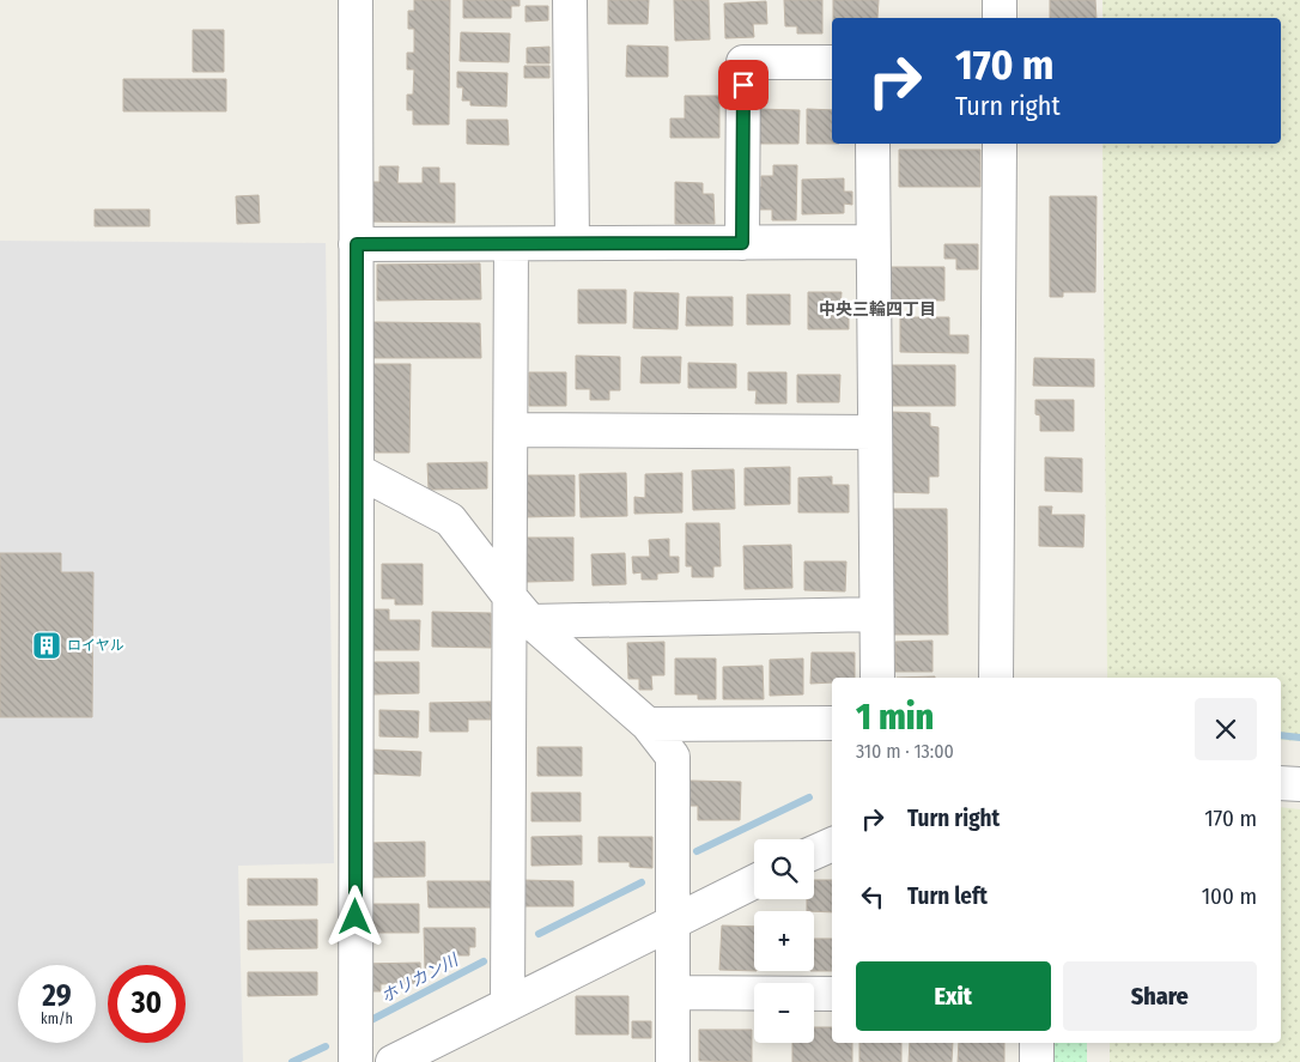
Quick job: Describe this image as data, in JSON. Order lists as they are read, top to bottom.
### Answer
{
  "districts": ["中央三輪四丁目"],
  "water": ["ホリカン川"],
  "places": {
    "building": ["ロイヤル"]
  },
  "page": {
    "turn": ["170 m", "Turn right"],
    "heading": ["1 min", "310 m · 13:00"],
    "list": [
      {
        "name": "Turn right",
        "value": "170 m"
      },
      {
        "name": "Turn left",
        "value": "100 m"
      }
    ],
    "map_buttons": ["+", "−"],
    "buttons": ["Exit", "Share"],
    "speed": "29 km/h",
    "limit": "30"
  }
}
